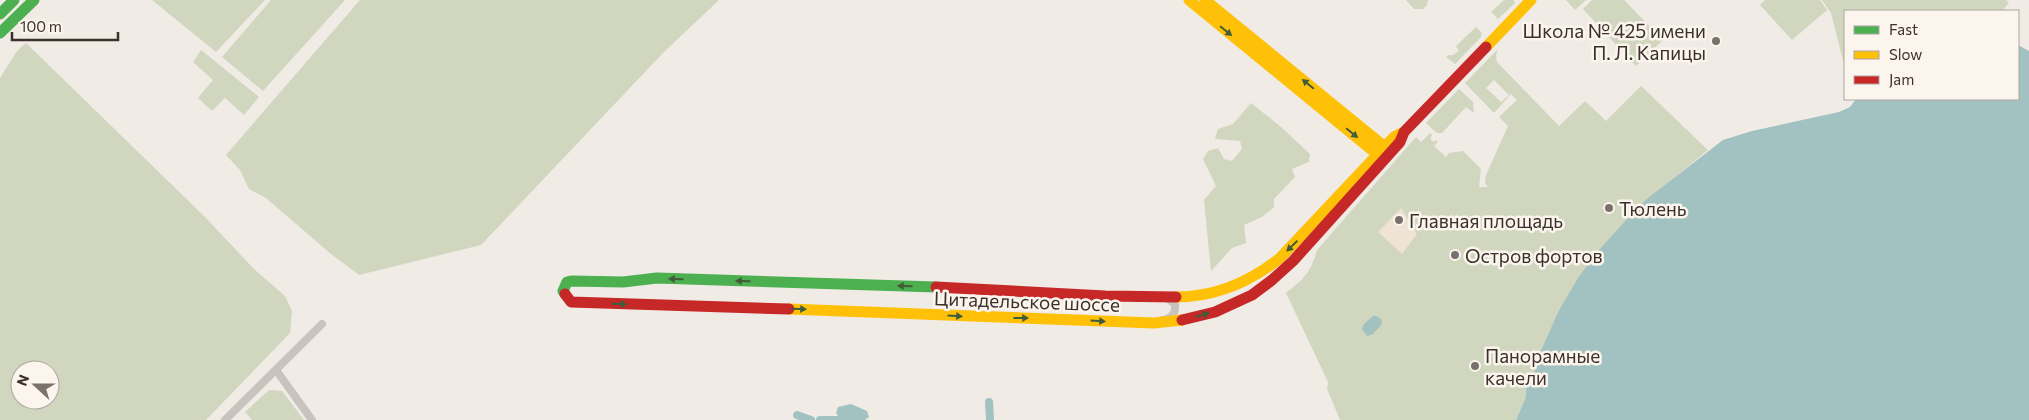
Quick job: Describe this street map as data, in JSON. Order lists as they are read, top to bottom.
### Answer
{
  "streets": {
    "street": ["Цитадельское шоссе"]
  },
  "places": [
    "Школа № 425 имени П. Л. Капицы",
    "Тюлень",
    "Главная площадь",
    "Остров фортов",
    "Панорамные качели"
  ],
  "legend": ["Fast", "Slow", "Jam"],
  "scale_bar": "100 m",
  "north": "left"
}
